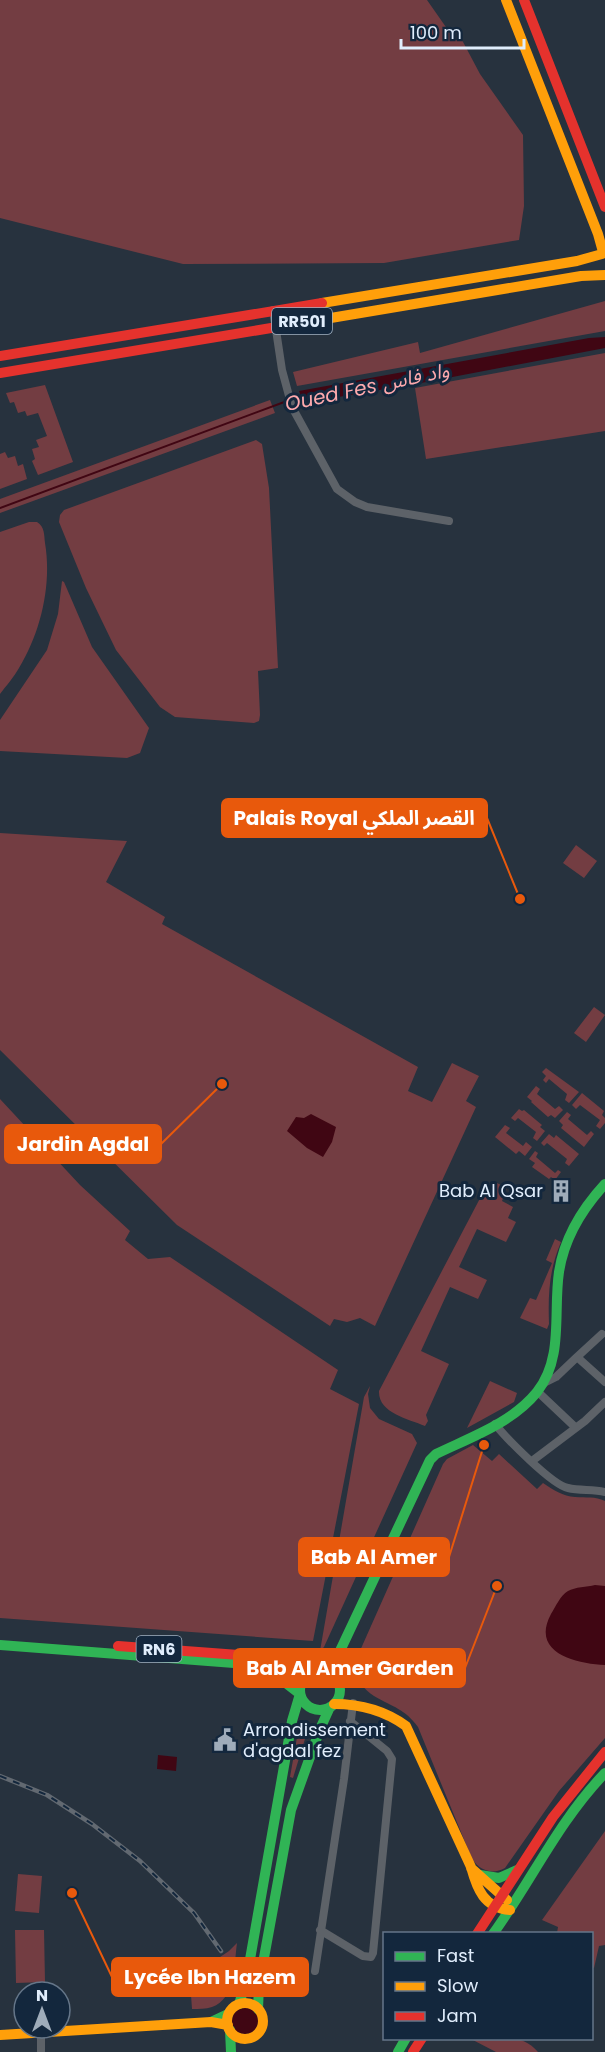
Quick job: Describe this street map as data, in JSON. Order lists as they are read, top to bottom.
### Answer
{
  "streets": {
    "main road": ["RR501", "RN6"]
  },
  "water": ["Oued Fes واد فاس"],
  "places": {
    "other": [
      "Palais Royal القصر الملكي",
      "Jardin Agdal",
      "Bab Al Amer",
      "Bab Al Amer Garden",
      "Lycée Ibn Hazem"
    ],
    "building": ["Bab Al Qsar"],
    "public building": ["Arrondissement d'agdal fez"]
  },
  "legend": ["Fast", "Slow", "Jam"],
  "scale_bar": "100 m",
  "north": "top"
}
